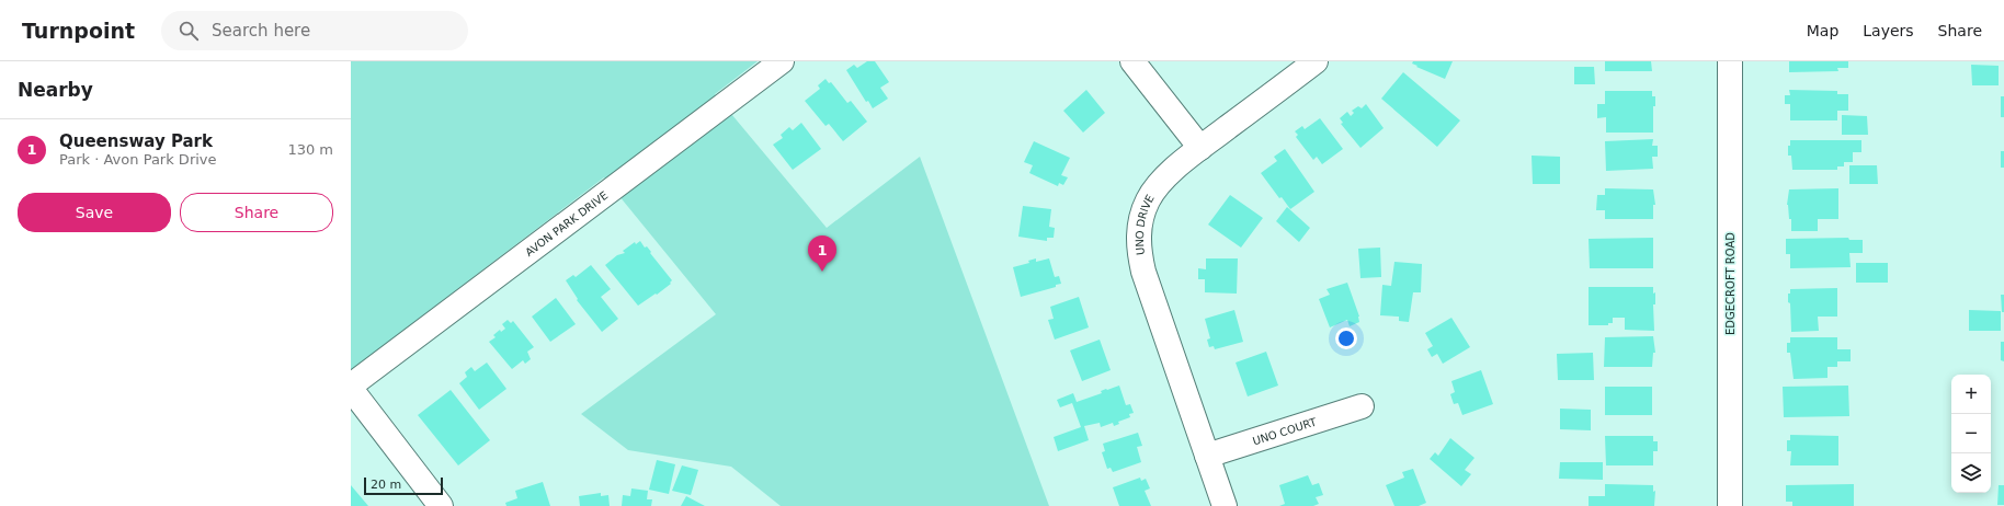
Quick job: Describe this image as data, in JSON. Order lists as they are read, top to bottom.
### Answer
{
  "streets": {
    "street": [
      "AVON PARK DRIVE",
      "UNO DRIVE",
      "EDGECROFT ROAD",
      "UNO COURT"
    ]
  },
  "crossings": [
    ["UNO DRIVE", "UNO COURT"]
  ],
  "scale_bar": "20 m",
  "page": {
    "header": "Turnpoint",
    "search": "Search here",
    "nav": ["Map", "Layers", "Share"],
    "heading": "Nearby",
    "list": [
      {
        "mark": "1",
        "name": "Queensway Park",
        "note": "Park · Avon Park Drive",
        "value": "130 m"
      }
    ],
    "buttons": ["Save", "Share"],
    "pins": "1",
    "map_buttons": ["+", "−"],
    "scale": "20 m"
  }
}
